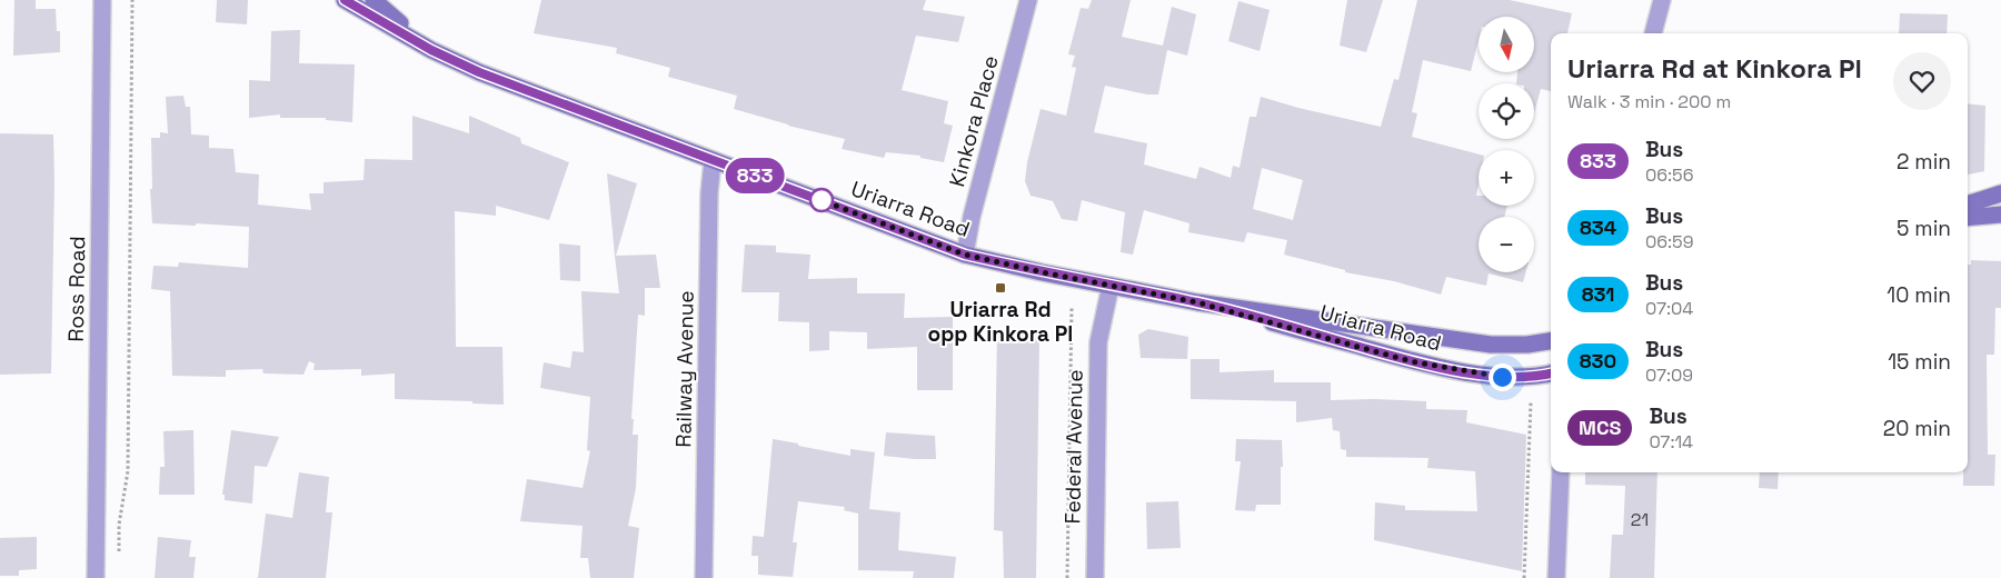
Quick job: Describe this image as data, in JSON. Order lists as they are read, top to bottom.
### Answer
{
  "streets": {
    "main road": ["Uriarra Road"],
    "street": [
      "Kinkora Place",
      "Ross Road",
      "Railway Avenue",
      "Federal Avenue"
    ]
  },
  "crossings": [
    ["Kinkora Place", "Uriarra Road"],
    ["Uriarra Road", "Railway Avenue"],
    ["Uriarra Road", "Federal Avenue"]
  ],
  "places": {
    "transit": ["Uriarra Rd opp Kinkora Pl"]
  },
  "lines": ["bus line 833"],
  "house_numbers": ["21"],
  "north": "bottom",
  "page": {
    "on_map": "833",
    "map_buttons": ["+", "−"],
    "heading": ["Uriarra Rd at Kinkora Pl", "Walk · 3 min · 200 m"],
    "list": [
      {
        "mark": "833",
        "name": "Bus",
        "note": "06:56",
        "value": "2 min"
      },
      {
        "mark": "834",
        "name": "Bus",
        "note": "06:59",
        "value": "5 min"
      },
      {
        "mark": "831",
        "name": "Bus",
        "note": "07:04",
        "value": "10 min"
      },
      {
        "mark": "830",
        "name": "Bus",
        "note": "07:09",
        "value": "15 min"
      },
      {
        "mark": "MCS",
        "name": "Bus",
        "note": "07:14",
        "value": "20 min"
      }
    ]
  }
}
